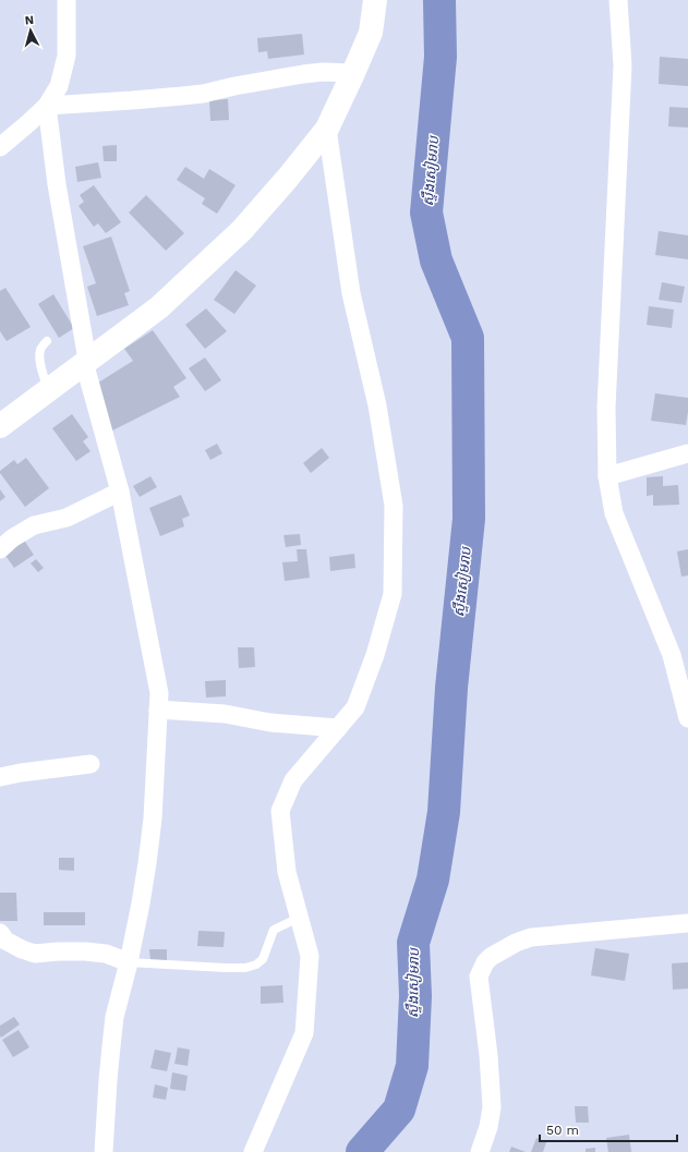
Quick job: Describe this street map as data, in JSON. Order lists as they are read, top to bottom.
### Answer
{
  "water": ["ស្ទឹងសៀមរាប"],
  "scale_bar": "50 m",
  "north": "top"
}
